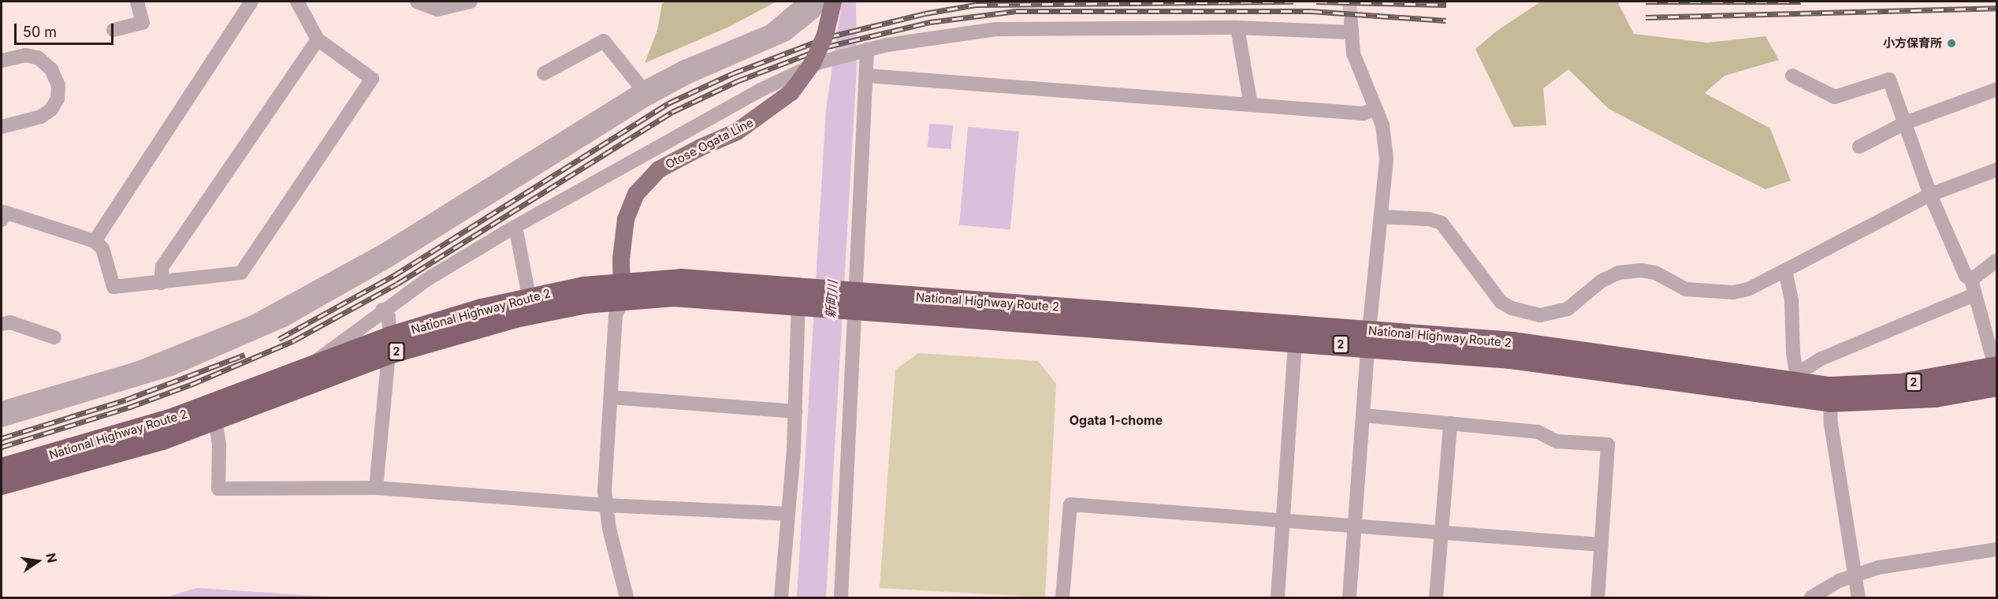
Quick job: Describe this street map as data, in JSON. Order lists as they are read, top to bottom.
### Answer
{
  "streets": {
    "highway": ["National Highway Route 2", "2"],
    "main road": ["Otose Ogata Line"]
  },
  "crossings": [
    ["Otose Ogata Line", "National Highway Route 2"]
  ],
  "districts": ["Ogata 1-chome"],
  "water": ["新町川"],
  "places": ["小方保育所"],
  "scale_bar": "50 m",
  "north": "right"
}
